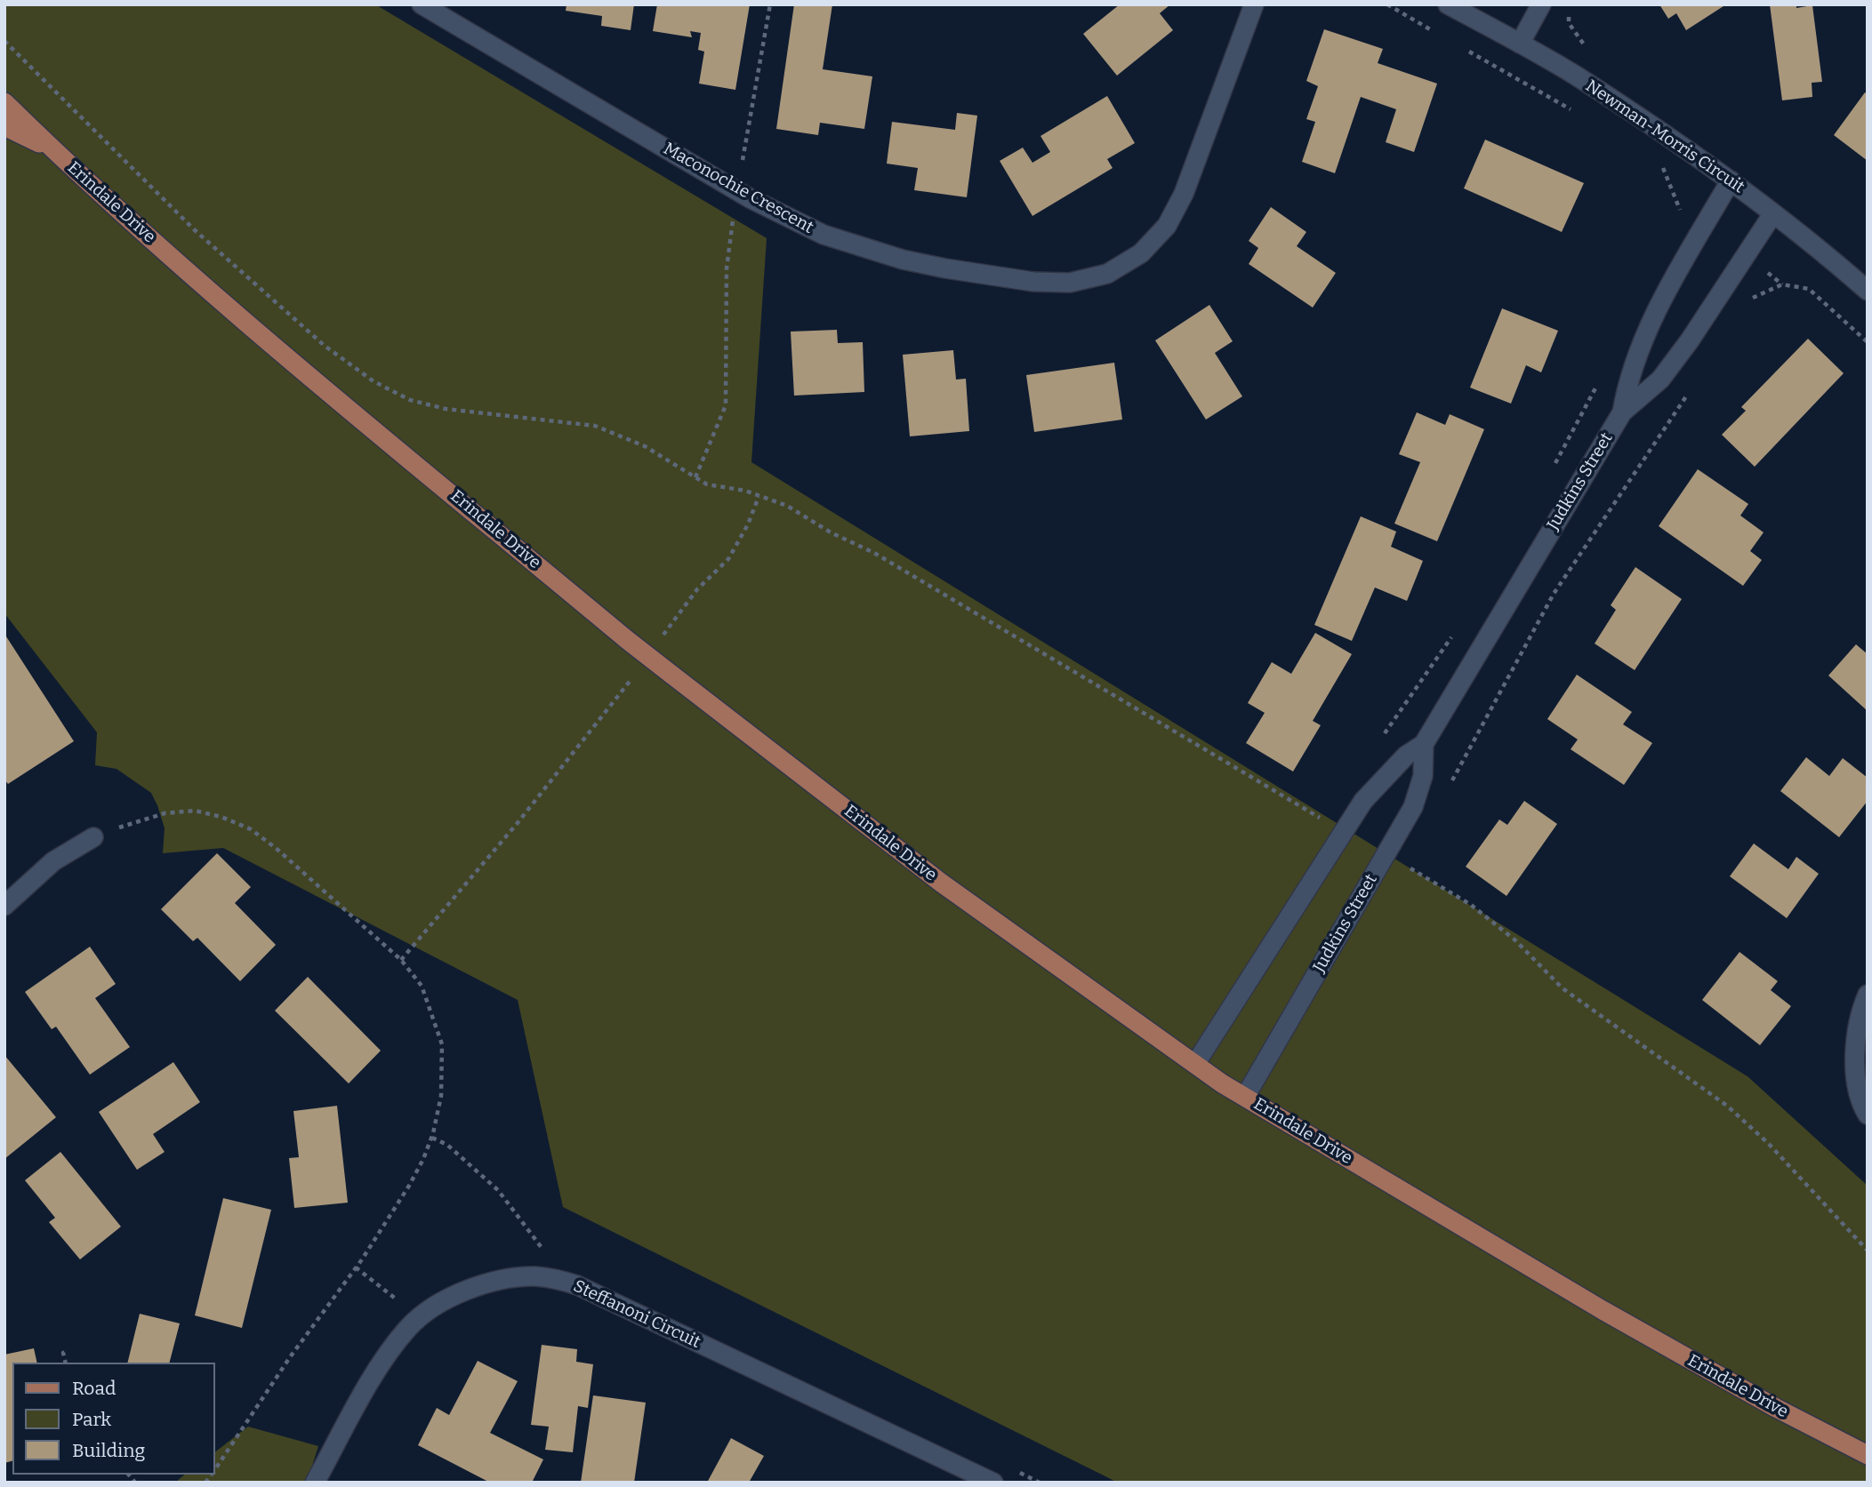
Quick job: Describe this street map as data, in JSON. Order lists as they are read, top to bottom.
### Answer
{
  "streets": {
    "main road": ["Erindale Drive"],
    "street": [
      "Newman-Morris Circuit",
      "Maconochie Crescent",
      "Judkins Street",
      "Steffanoni Circuit"
    ]
  },
  "crossings": [
    ["Newman-Morris Circuit", "Judkins Street"],
    ["Erindale Drive", "Judkins Street"]
  ],
  "legend": ["Road", "Park", "Building"]
}
